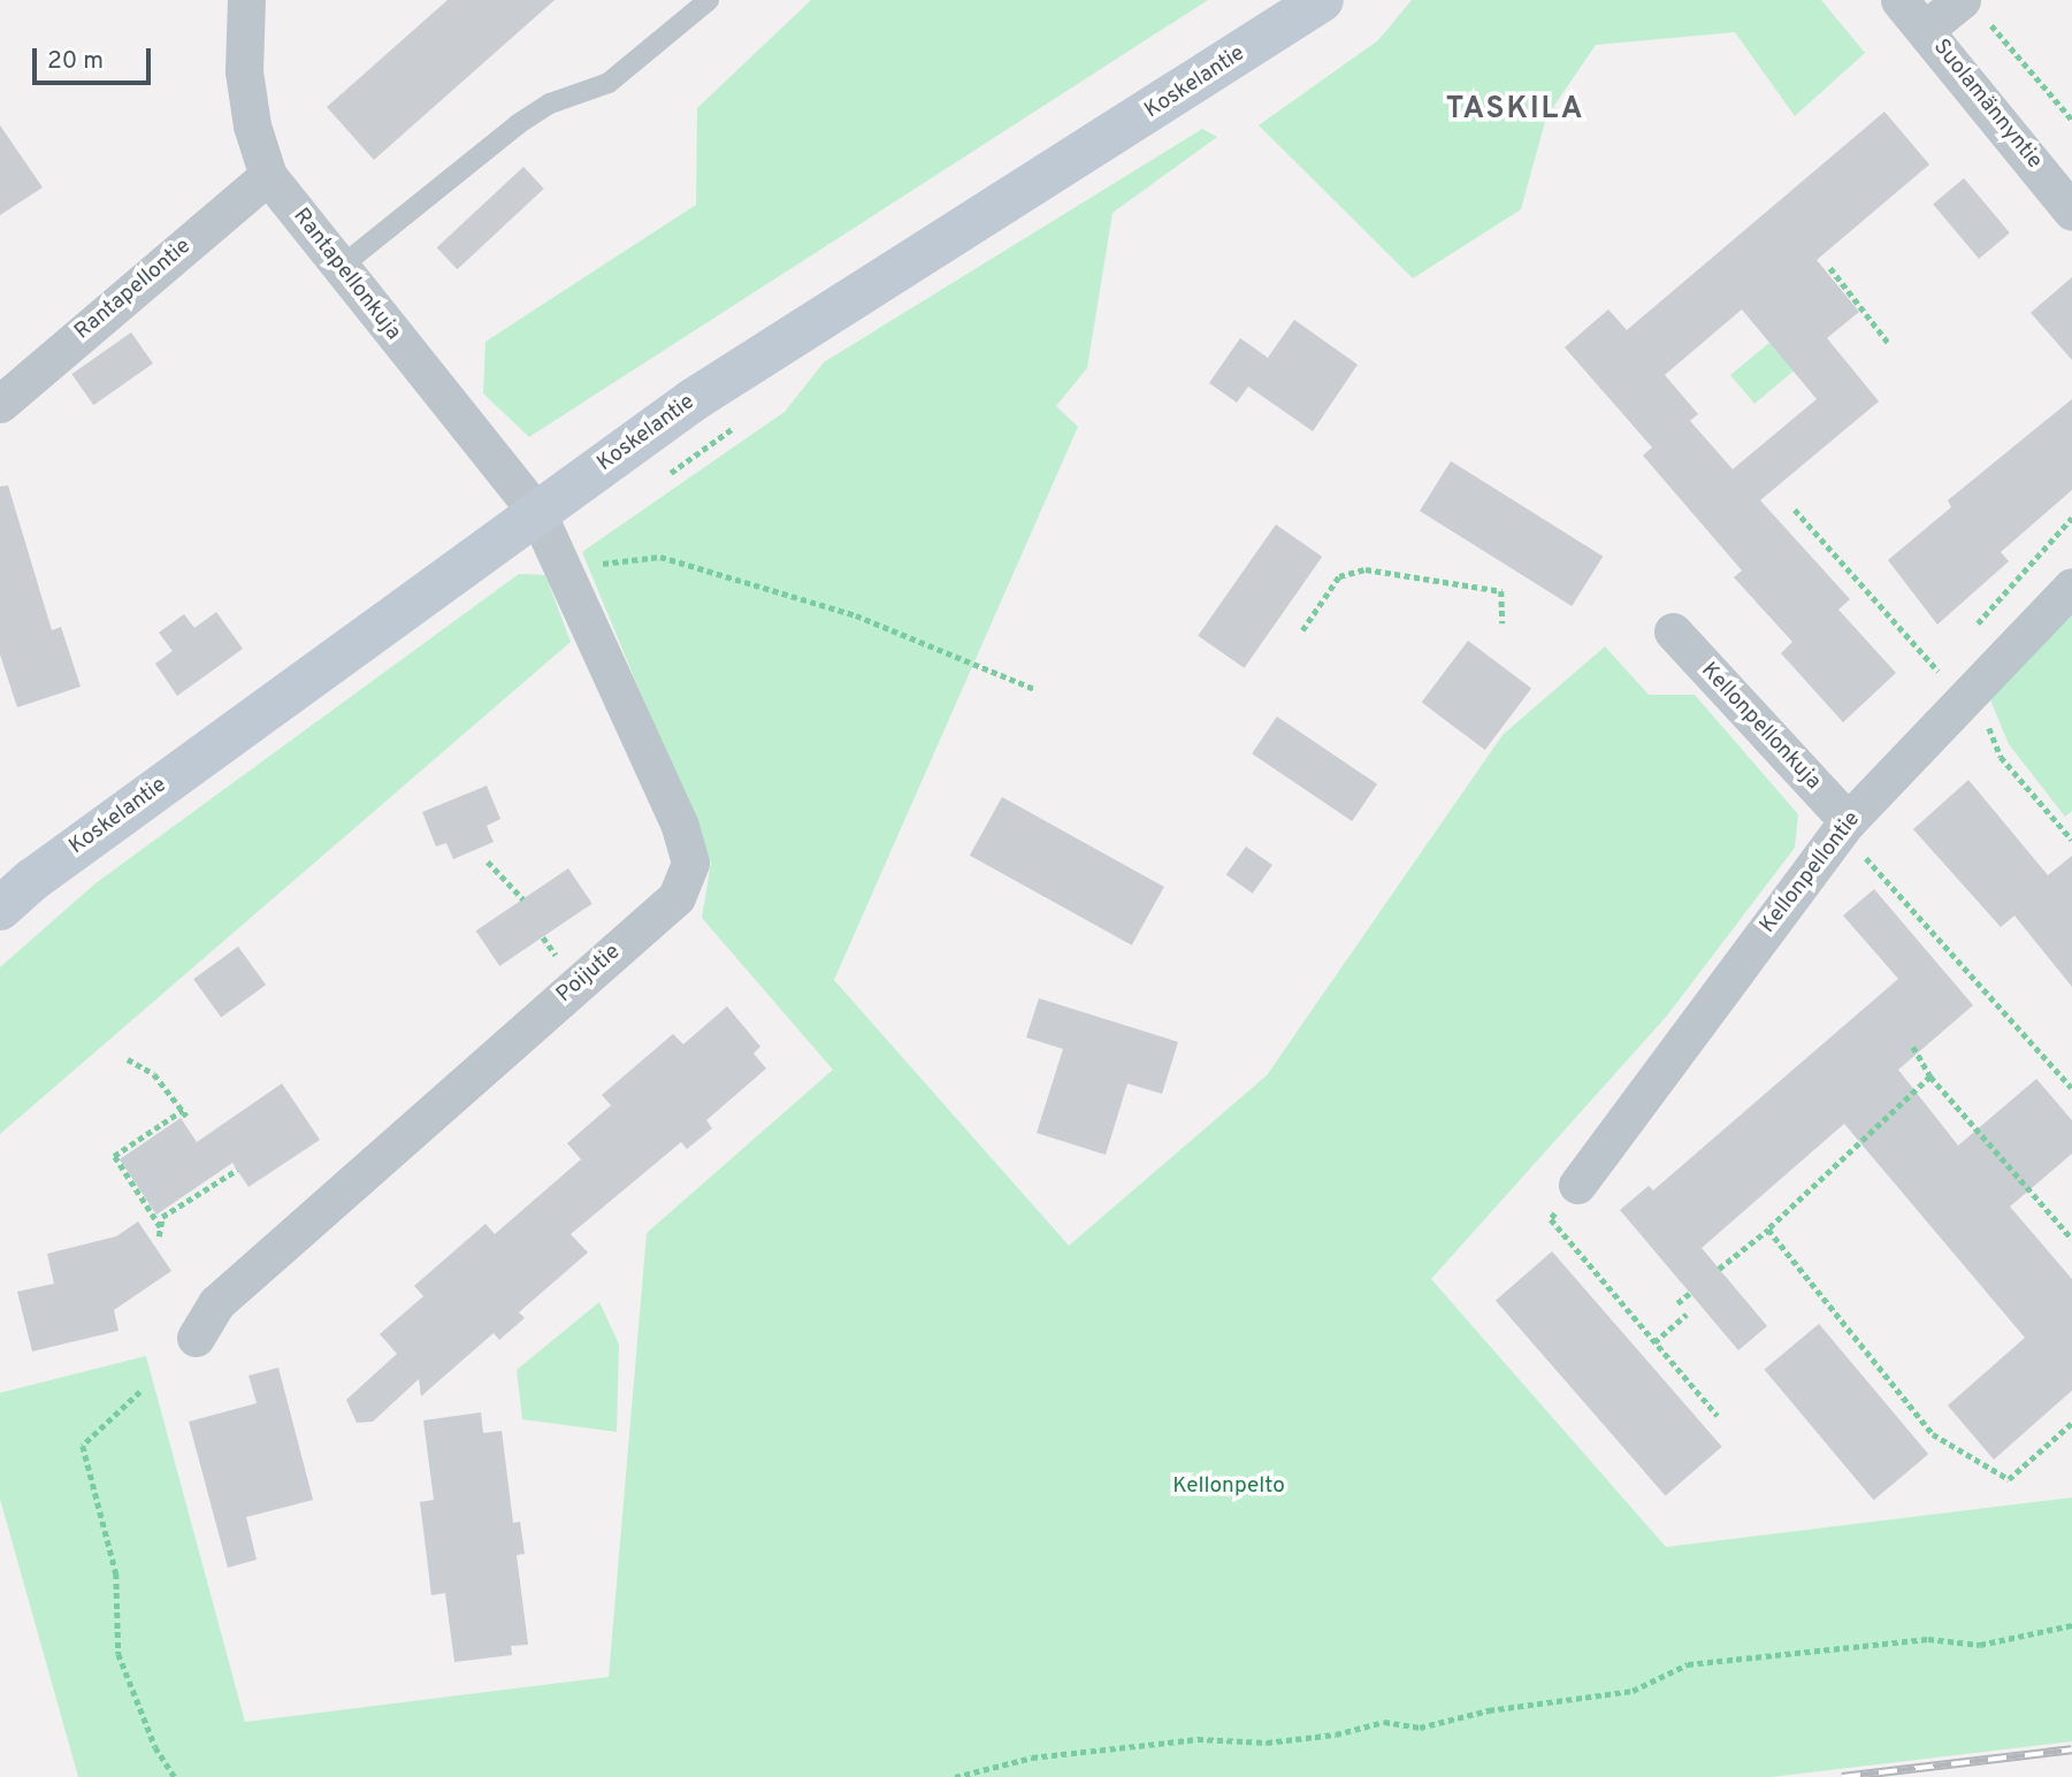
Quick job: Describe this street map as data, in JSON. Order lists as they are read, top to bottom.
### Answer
{
  "streets": {
    "main road": ["Koskelantie"],
    "street": [
      "Suolamännyntie",
      "Rantapellonkuja",
      "Rantapellontie",
      "Kellonpellonkuja",
      "Kellonpellontie",
      "Poijutie"
    ]
  },
  "crossings": [
    ["Koskelantie", "Rantapellonkuja"],
    ["Koskelantie", "Poijutie"],
    ["Rantapellonkuja", "Rantapellontie"],
    ["Rantapellonkuja", "Poijutie"],
    ["Kellonpellonkuja", "Kellonpellontie"]
  ],
  "districts": ["TASKILA"],
  "parks": ["Kellonpelto"],
  "scale_bar": "20 m"
}
